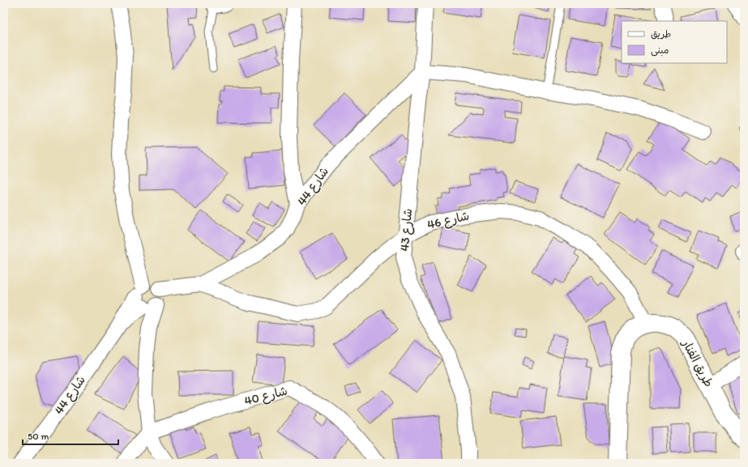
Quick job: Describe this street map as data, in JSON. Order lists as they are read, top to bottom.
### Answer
{
  "streets": {
    "street": [
      "شارع 44",
      "شارع 46",
      "شارع 43",
      "طريق الفنار",
      "شارع 40"
    ]
  },
  "crossings": [
    ["شارع 44", "شارع 46"],
    ["شارع 44", "شارع 43"],
    ["شارع 46", "شارع 43"],
    ["شارع 46", "طريق الفنار"]
  ],
  "legend": ["طريق", "مبنى"],
  "scale_bar": "50 m"
}
